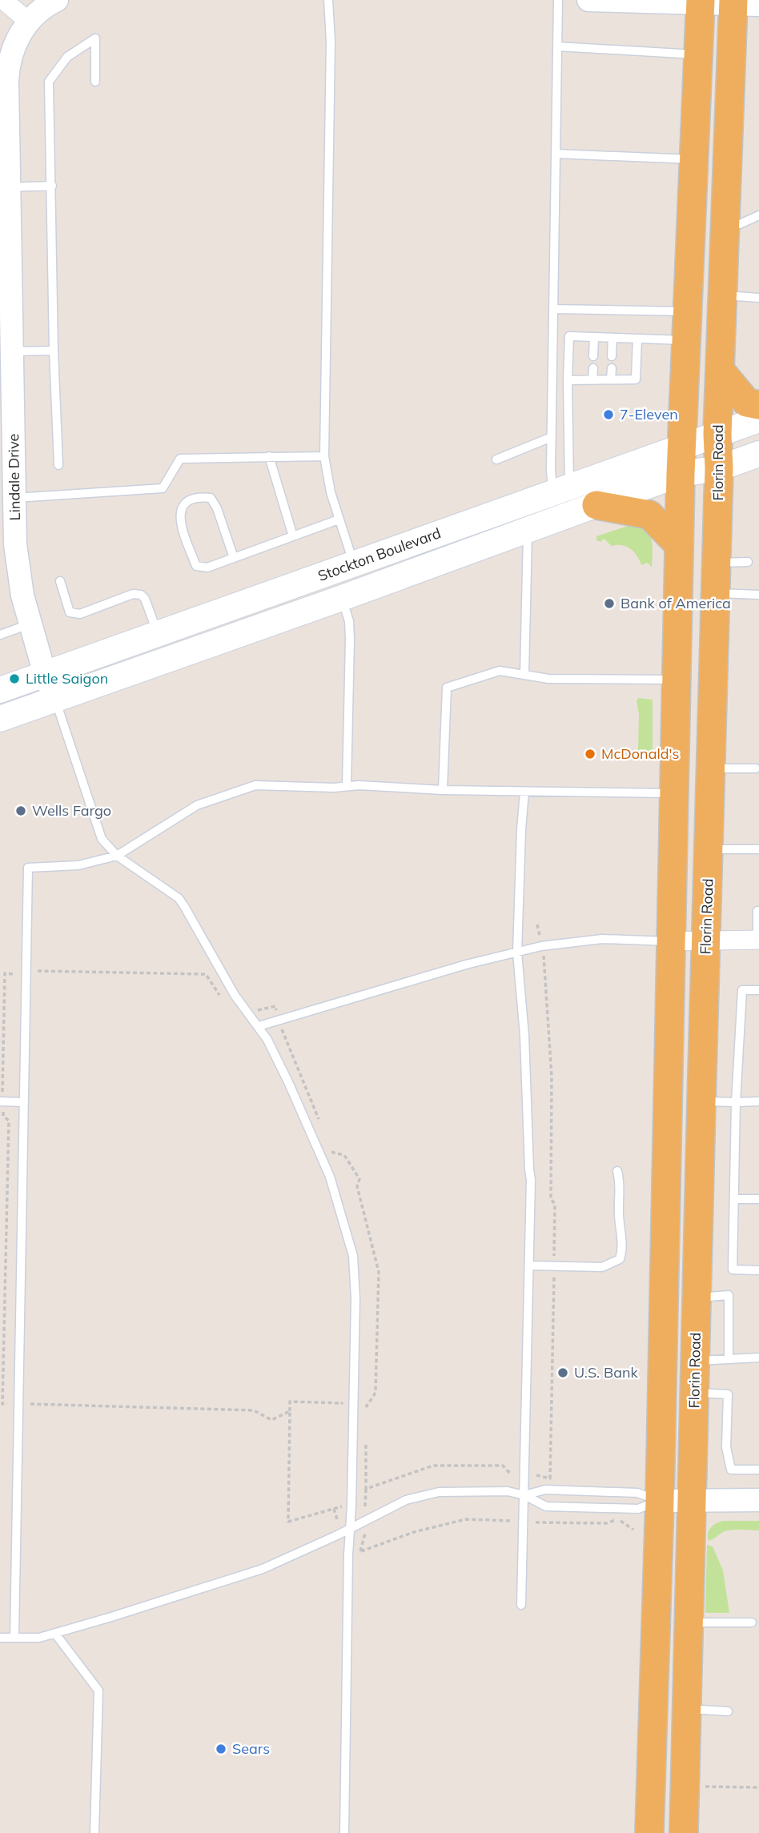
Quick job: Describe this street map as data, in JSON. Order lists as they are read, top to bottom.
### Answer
{
  "streets": {
    "main road": ["Florin Road", "Stockton Boulevard"],
    "street": ["Lindale Drive"]
  },
  "crossings": [
    ["Florin Road", "Stockton Boulevard"],
    ["Lindale Drive", "Stockton Boulevard"]
  ],
  "places": [
    "7-Eleven",
    "Bank of America",
    "Little Saigon",
    "McDonald's",
    "Wells Fargo",
    "U.S. Bank",
    "Sears"
  ]
}
